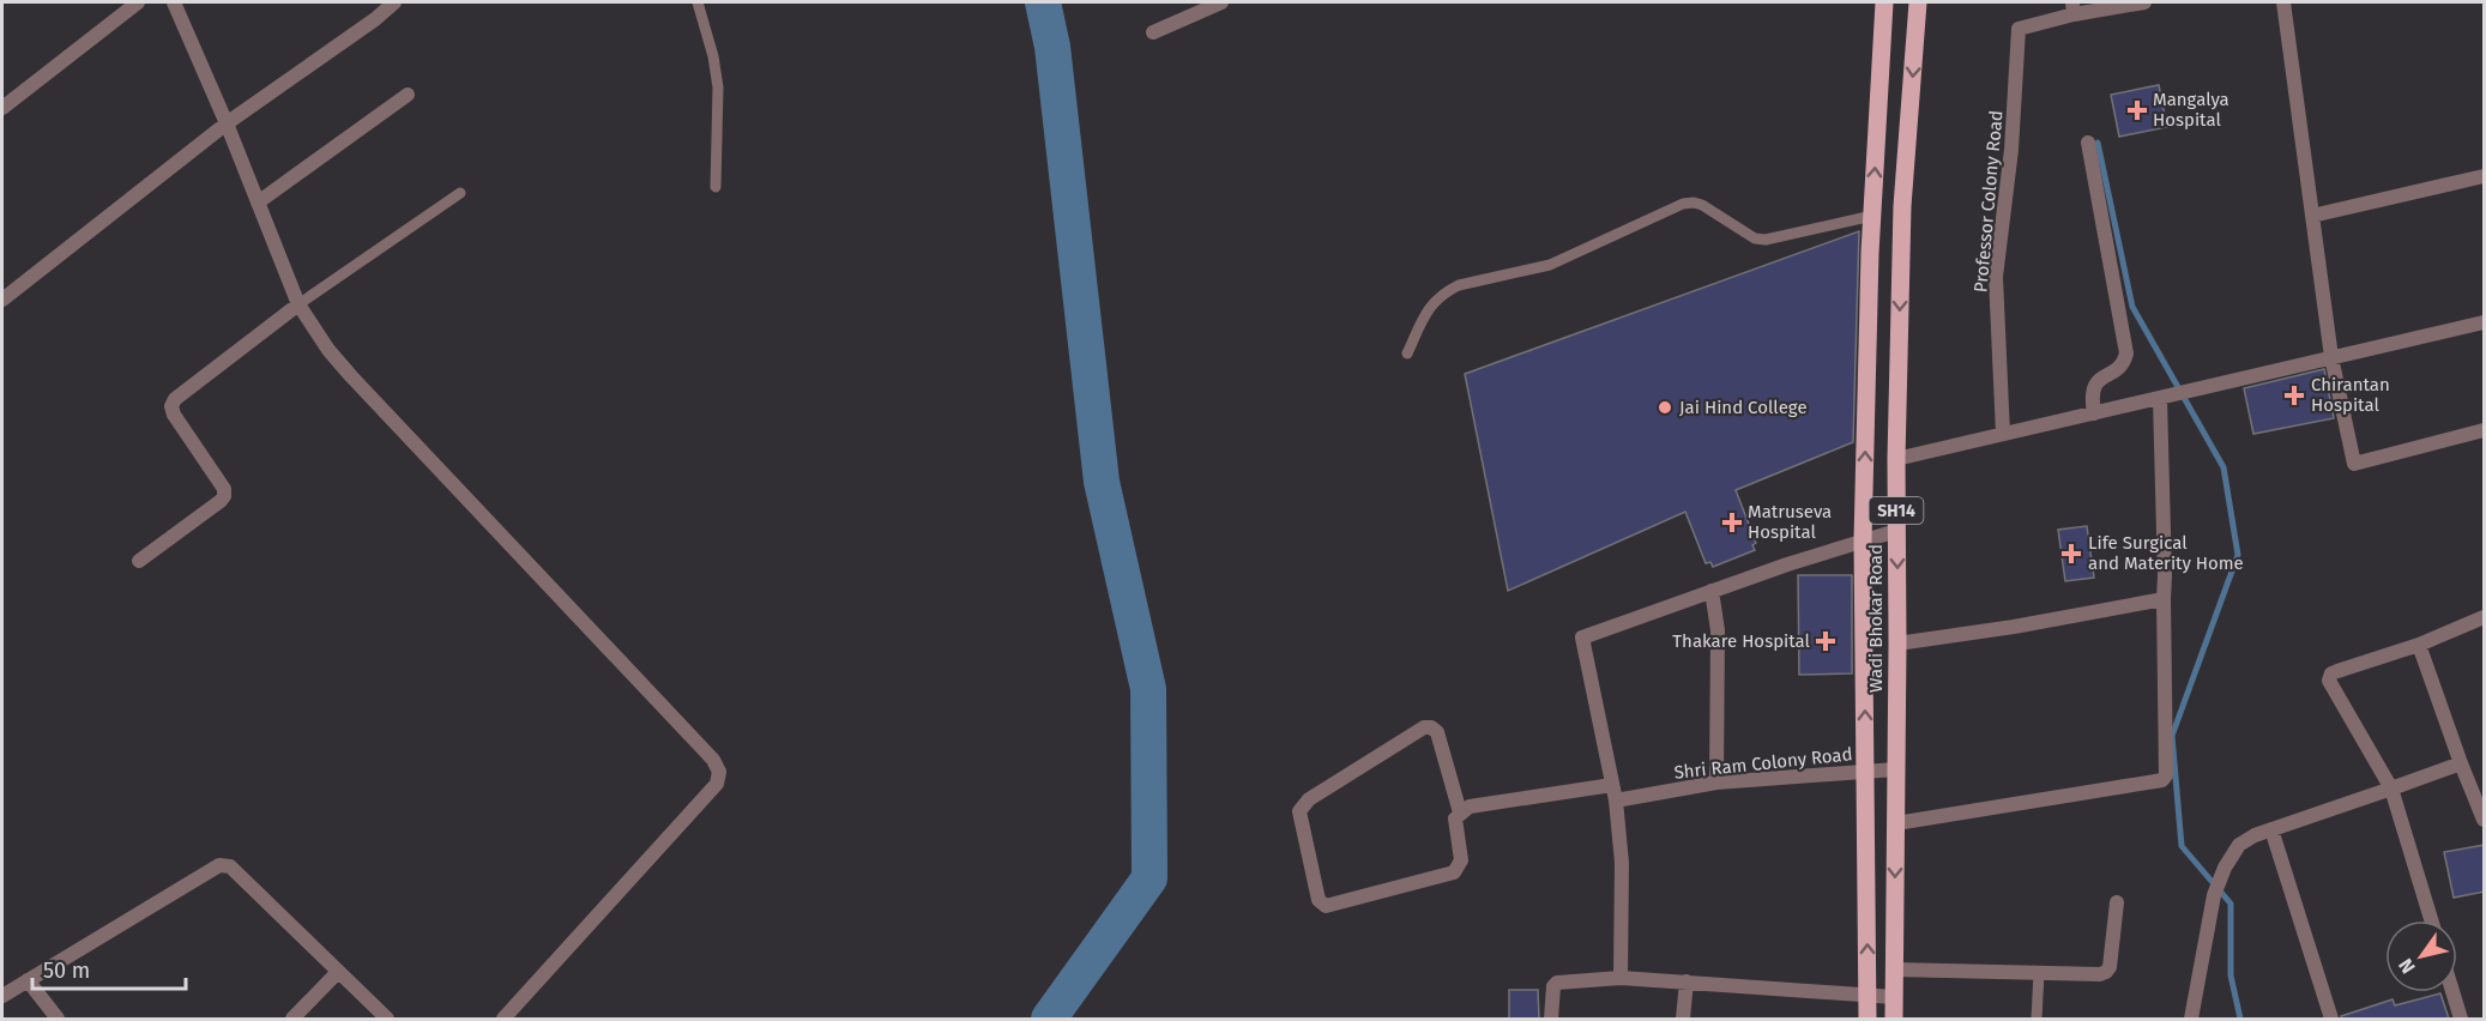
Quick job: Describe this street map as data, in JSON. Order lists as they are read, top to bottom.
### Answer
{
  "streets": {
    "main road": ["SH14", "Wadi Bhokar Road"],
    "street": ["Professor Colony Road", "Shri Ram Colony Road"]
  },
  "crossings": [
    ["Wadi Bhokar Road", "Shri Ram Colony Road"]
  ],
  "places": {
    "health": [
      "Mangalya Hospital",
      "Chirantan Hospital",
      "Matruseva Hospital",
      "Life Surgical and Materity Home",
      "Thakare Hospital"
    ],
    "other": ["Jai Hind College"]
  },
  "scale_bar": "50 m",
  "north": "bottom left"
}
